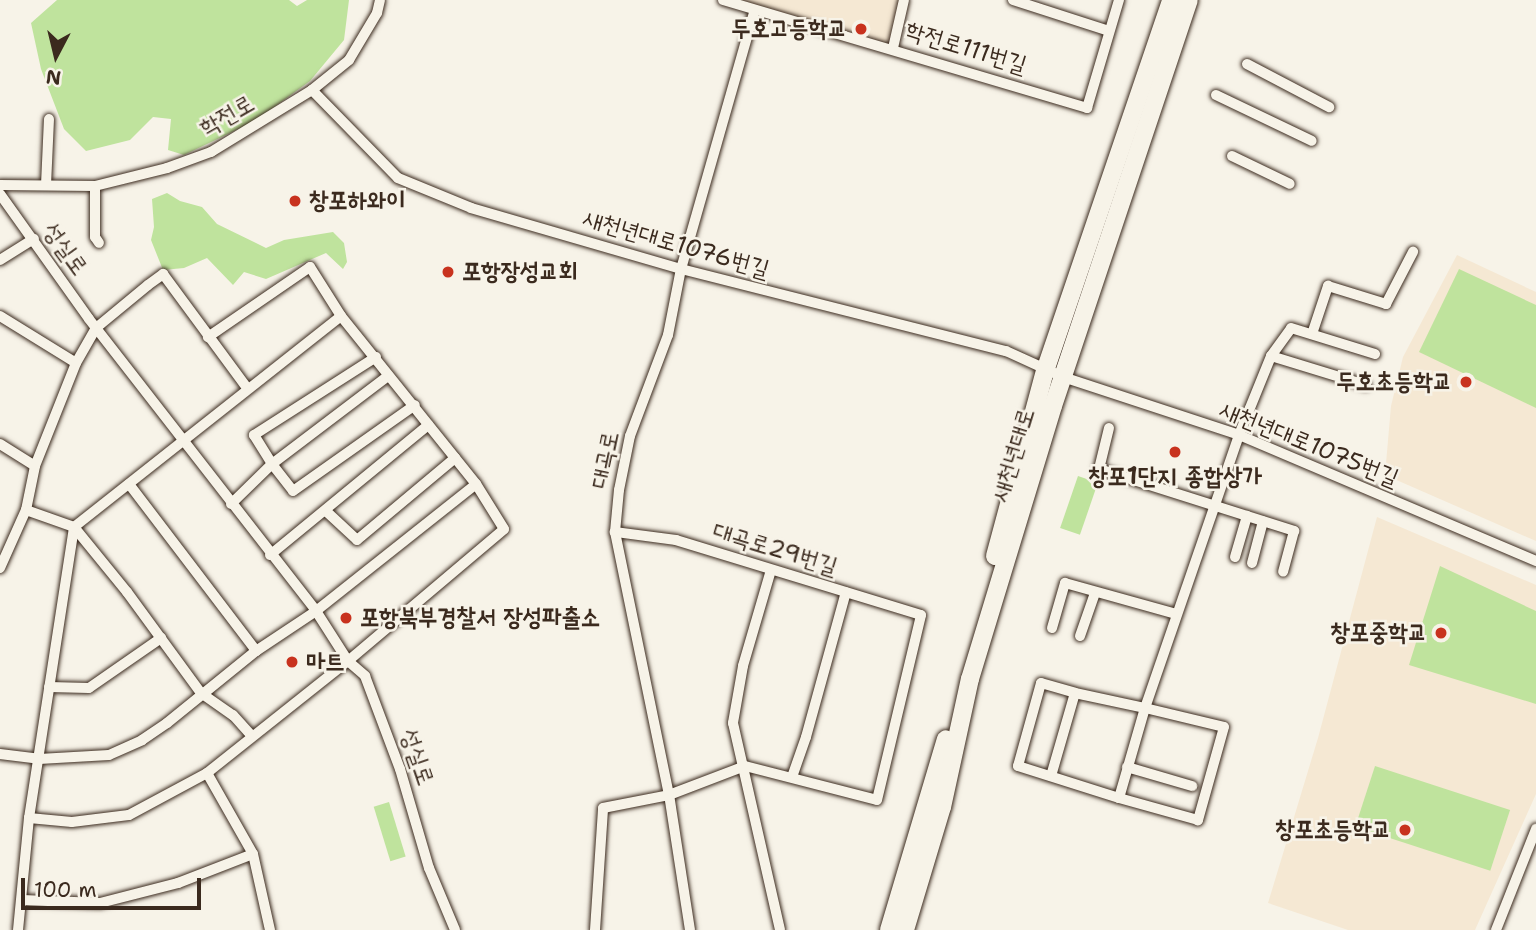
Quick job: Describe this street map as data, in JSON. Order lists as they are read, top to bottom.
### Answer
{
  "streets": {
    "main road": ["새천년대로"],
    "street": [
      "학전로111번길",
      "학전로",
      "새천년대로1076번길",
      "성실로",
      "새천년대로1075번길",
      "대곡로",
      "대곡로29번길"
    ]
  },
  "crossings": [
    ["학전로111번길", "대곡로"],
    ["학전로", "새천년대로1076번길"],
    ["새천년대로1076번길", "새천년대로1075번길"],
    ["새천년대로1076번길", "새천년대로"],
    ["새천년대로1076번길", "대곡로"],
    ["새천년대로1075번길", "새천년대로"],
    ["대곡로", "대곡로29번길"]
  ],
  "places": [
    "두호고등학교",
    "창포하와이",
    "포항장성교회",
    "두호초등학교",
    "창포1단지 종합상가",
    "포항북부경찰서 장성파출소",
    "창포중학교",
    "마트",
    "창포초등학교"
  ],
  "scale_bar": "100 m",
  "north": "bottom"
}
